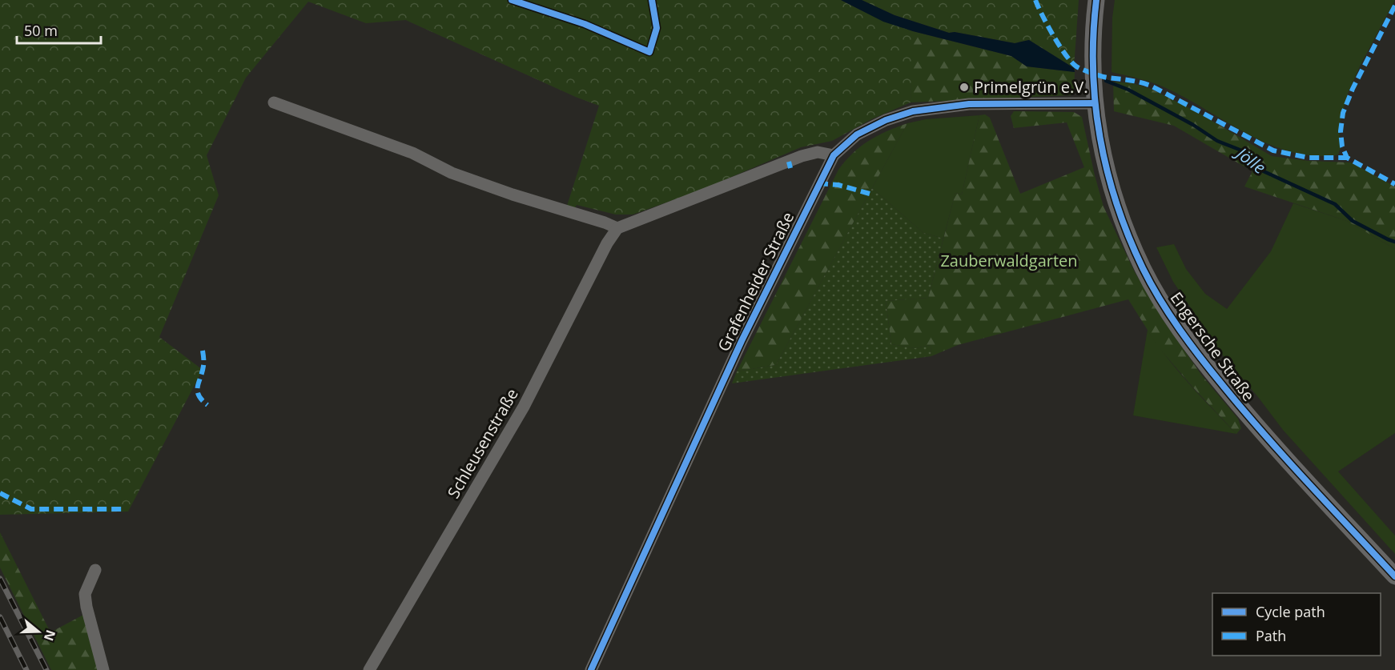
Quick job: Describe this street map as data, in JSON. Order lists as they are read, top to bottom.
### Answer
{
  "streets": {
    "main road": ["Engersche Straße"],
    "street": ["Grafenheider Straße", "Schleusenstraße"]
  },
  "crossings": [
    ["Grafenheider Straße", "Engersche Straße"]
  ],
  "water": ["Jölle"],
  "parks": ["Zauberwaldgarten"],
  "places": ["Primelgrün e.V."],
  "legend": ["Cycle path", "Path"],
  "scale_bar": "50 m",
  "north": "right"
}
